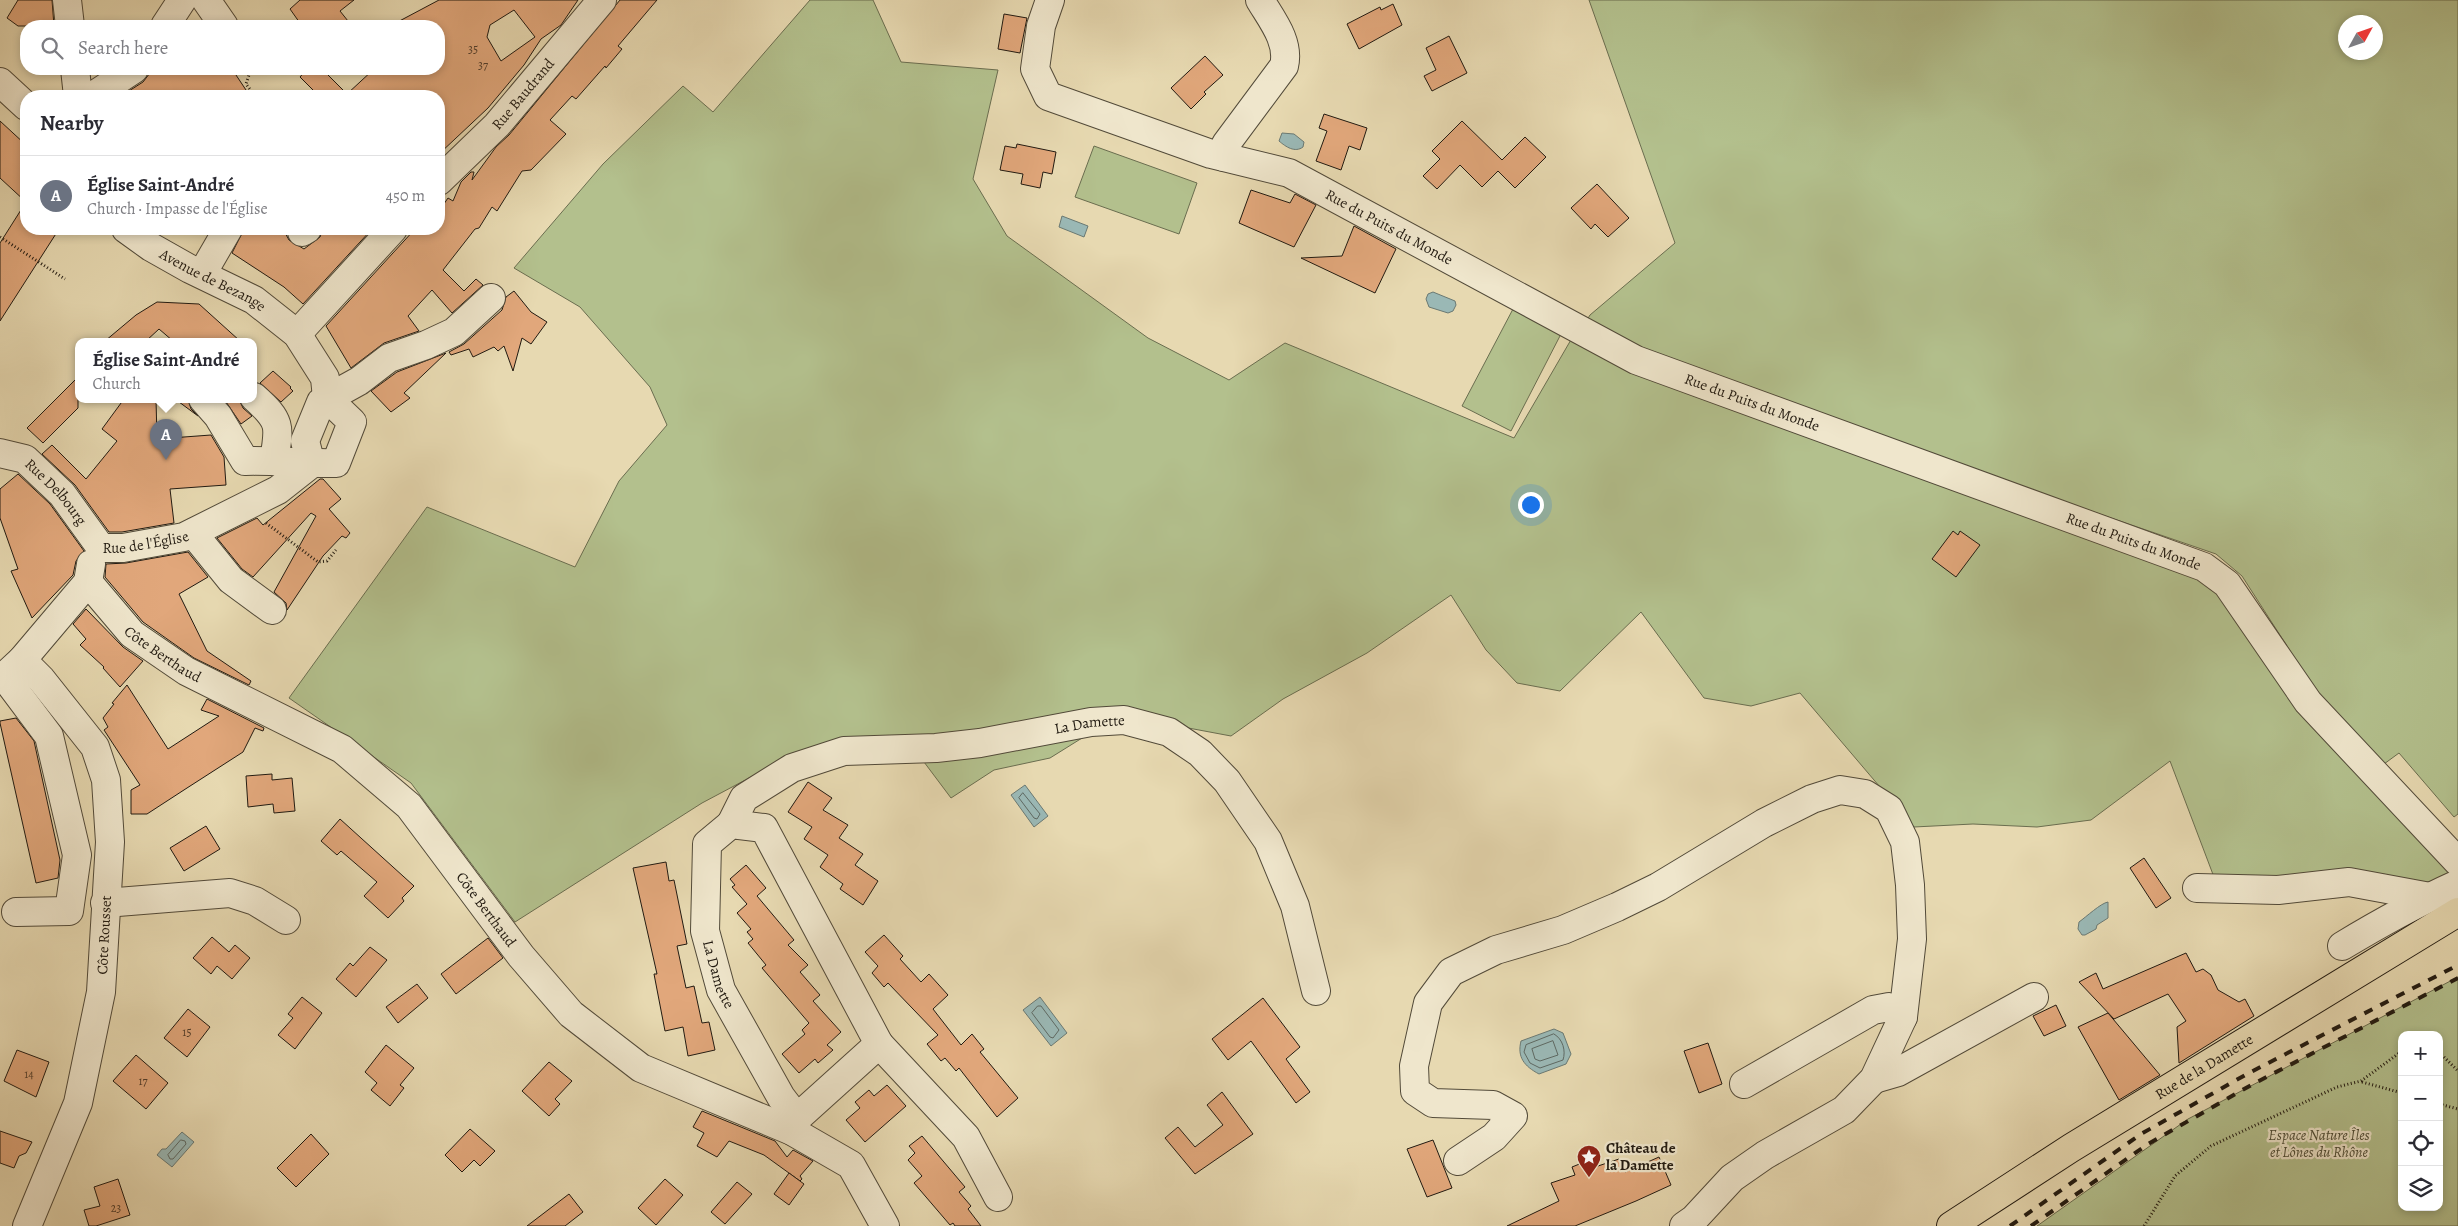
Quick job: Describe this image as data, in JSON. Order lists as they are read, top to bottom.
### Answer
{
  "streets": {
    "main road": ["Rue de la Damette"],
    "street": [
      "Rue Baudrand",
      "Rue du Puits du Monde",
      "Avenue de Bezange",
      "Rue Delbourg",
      "Rue de l'Église",
      "Côte Berthaud",
      "La Damette",
      "Côte Rousset"
    ]
  },
  "crossings": [
    ["Rue Delbourg", "Rue de l'Église"],
    ["Rue de l'Église", "Côte Berthaud"],
    ["Rue de l'Église", "Côte Rousset"],
    ["Côte Berthaud", "La Damette"]
  ],
  "parks": ["Espace Nature Îles et Lônes du Rhône"],
  "places": {
    "place": ["Château de la Damette"]
  },
  "house_numbers": [
    "35",
    "37",
    "15",
    "14",
    "17",
    "23"
  ],
  "north": "top right",
  "page": {
    "search": "Search here",
    "heading": "Nearby",
    "list": [
      {
        "mark": "A",
        "name": "Église Saint-André",
        "note": "Church · Impasse de l'Église",
        "value": "450 m"
      }
    ],
    "popup": ["Église Saint-André", "Church"],
    "pins": "A",
    "map_buttons": ["+", "−"]
  }
}
